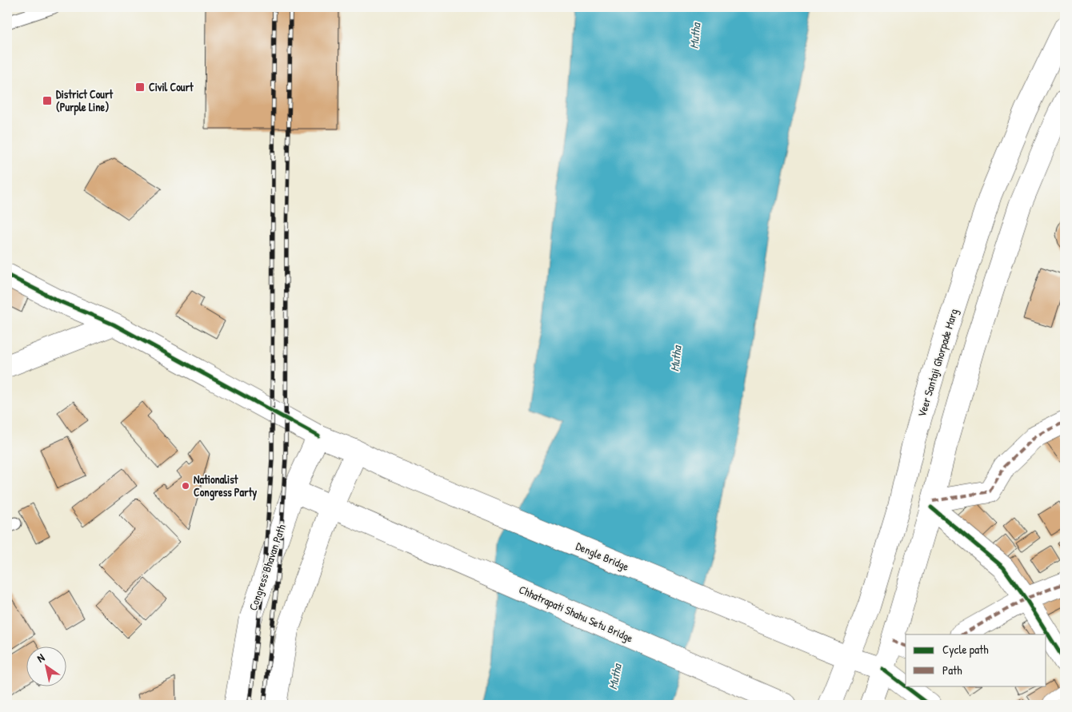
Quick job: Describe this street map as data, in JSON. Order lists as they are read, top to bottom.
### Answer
{
  "streets": {
    "main road": [
      "Veer Santaji Ghorpade Marg",
      "Dengle Bridge",
      "Congress Bhavan Path",
      "Chhatrapati Shahu Setu Bridge"
    ]
  },
  "crossings": [
    ["Veer Santaji Ghorpade Marg", "Dengle Bridge"],
    ["Dengle Bridge", "Congress Bhavan Path"],
    ["Congress Bhavan Path", "Chhatrapati Shahu Setu Bridge"]
  ],
  "water": ["Mutha"],
  "places": {
    "transit": ["Civil Court", "District Court (Purple Line)"],
    "other": ["Nationalist Congress Party"]
  },
  "legend": ["Cycle path", "Path"],
  "north": "top left"
}
